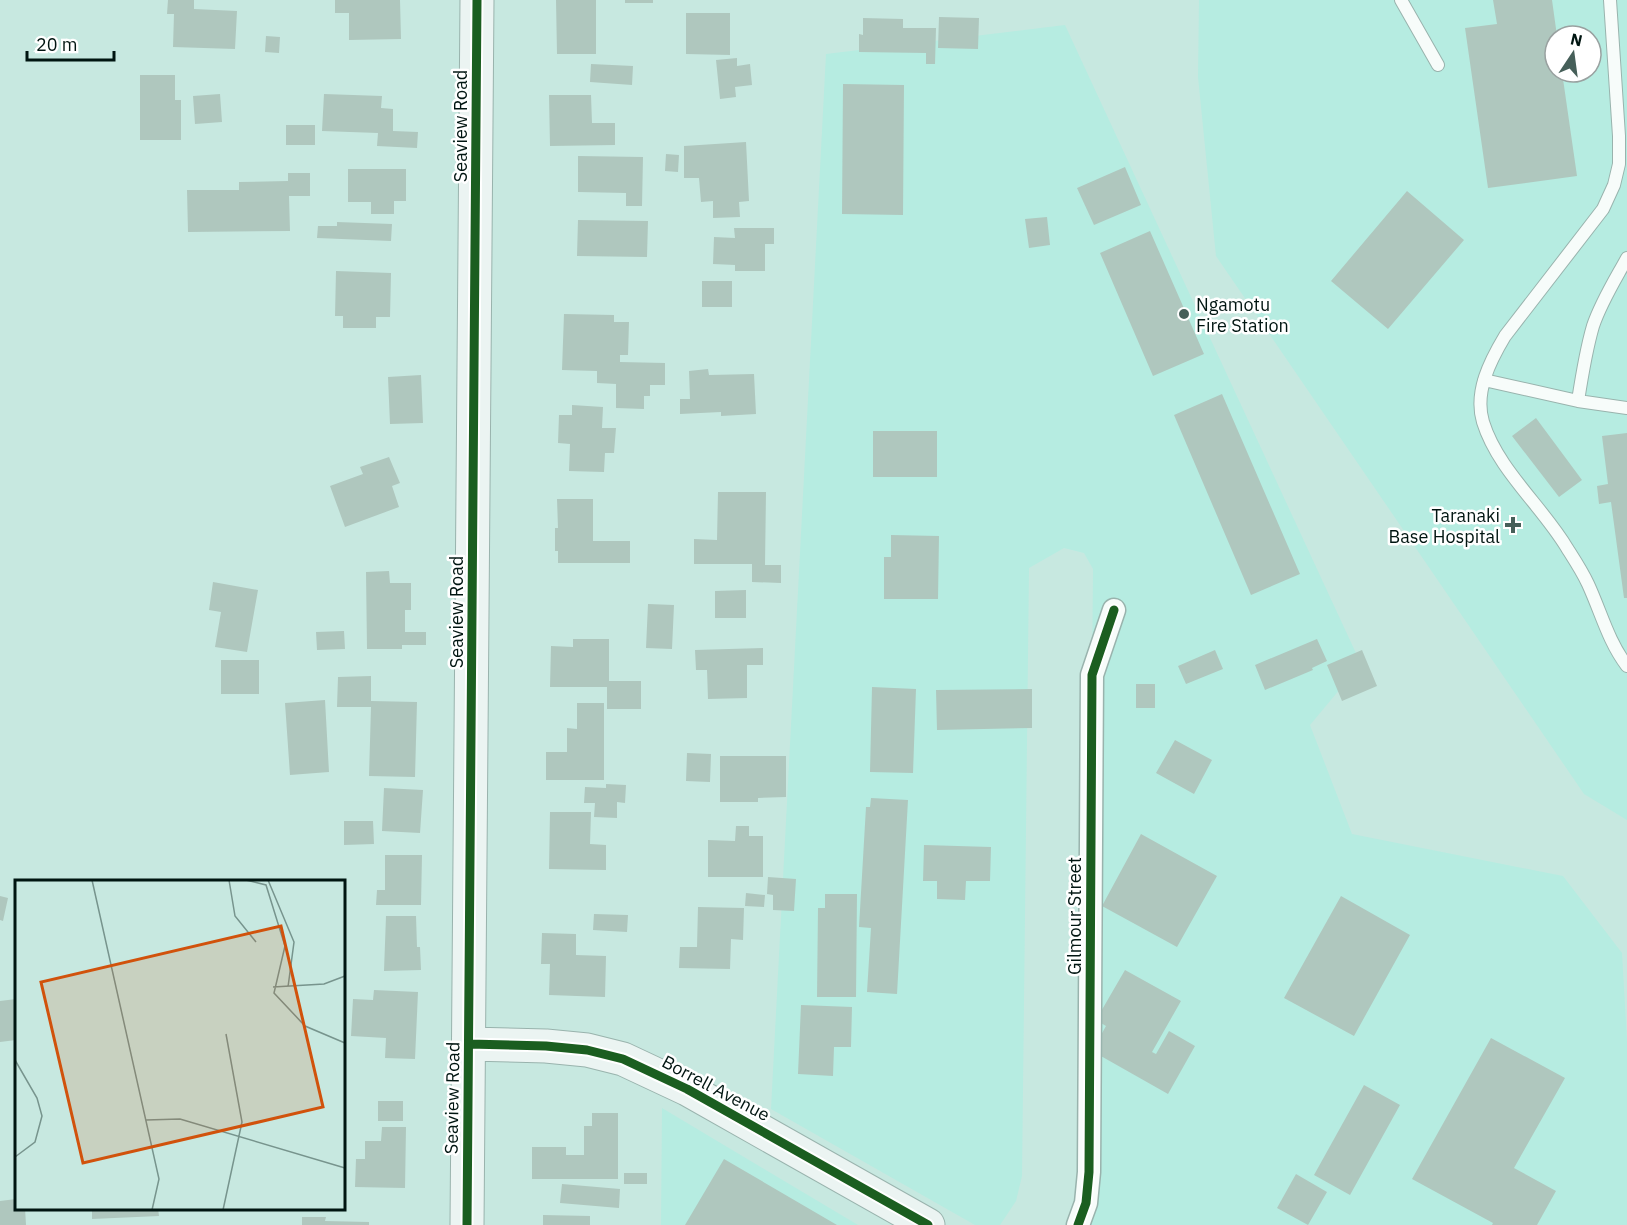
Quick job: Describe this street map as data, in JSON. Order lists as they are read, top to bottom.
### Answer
{
  "streets": {
    "street": ["Seaview Road", "Gilmour Street", "Borrell Avenue"]
  },
  "crossings": [
    ["Seaview Road", "Borrell Avenue"]
  ],
  "places": {
    "other": ["Ngamotu Fire Station"],
    "health": ["Taranaki Base Hospital"]
  },
  "scale_bar": "20 m",
  "north": "top"
}
